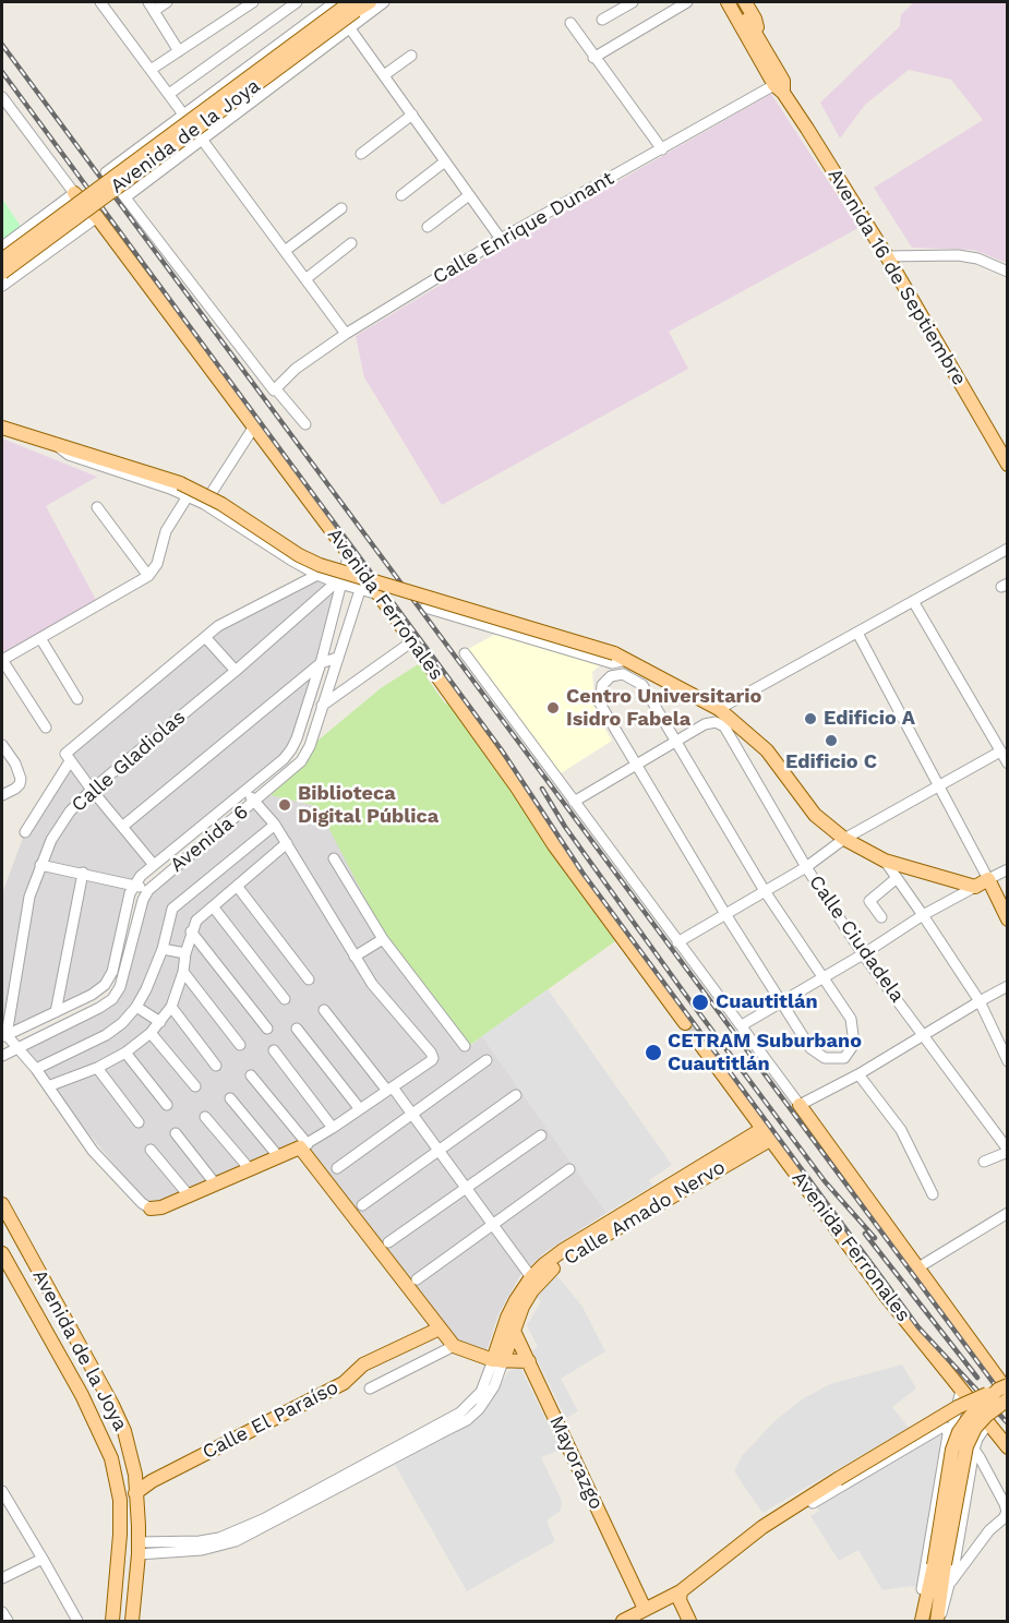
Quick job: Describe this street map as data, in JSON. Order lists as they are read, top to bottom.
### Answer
{
  "streets": {
    "main road": [
      "Avenida de la Joya",
      "Avenida 16 de Septiembre",
      "Avenida Ferronales",
      "Calle Amado Nervo",
      "Calle El Paraíso",
      "Mayorazgo"
    ],
    "street": [
      "Calle Enrique Dunant",
      "Calle Gladiolas",
      "Avenida 6",
      "Calle Ciudadela"
    ]
  },
  "crossings": [
    ["Avenida de la Joya", "Calle El Paraíso"],
    ["Calle Enrique Dunant", "Avenida 16 de Septiembre"],
    ["Avenida Ferronales", "Avenida 6"],
    ["Avenida Ferronales", "Calle Amado Nervo"],
    ["Calle Gladiolas", "Avenida 6"],
    ["Calle Amado Nervo", "Mayorazgo"]
  ],
  "places": [
    "Centro Universitario Isidro Fabela",
    "Edificio A",
    "Edificio C",
    "Biblioteca Digital Pública",
    "Cuautitlán",
    "CETRAM Suburbano Cuautitlán"
  ]
}
